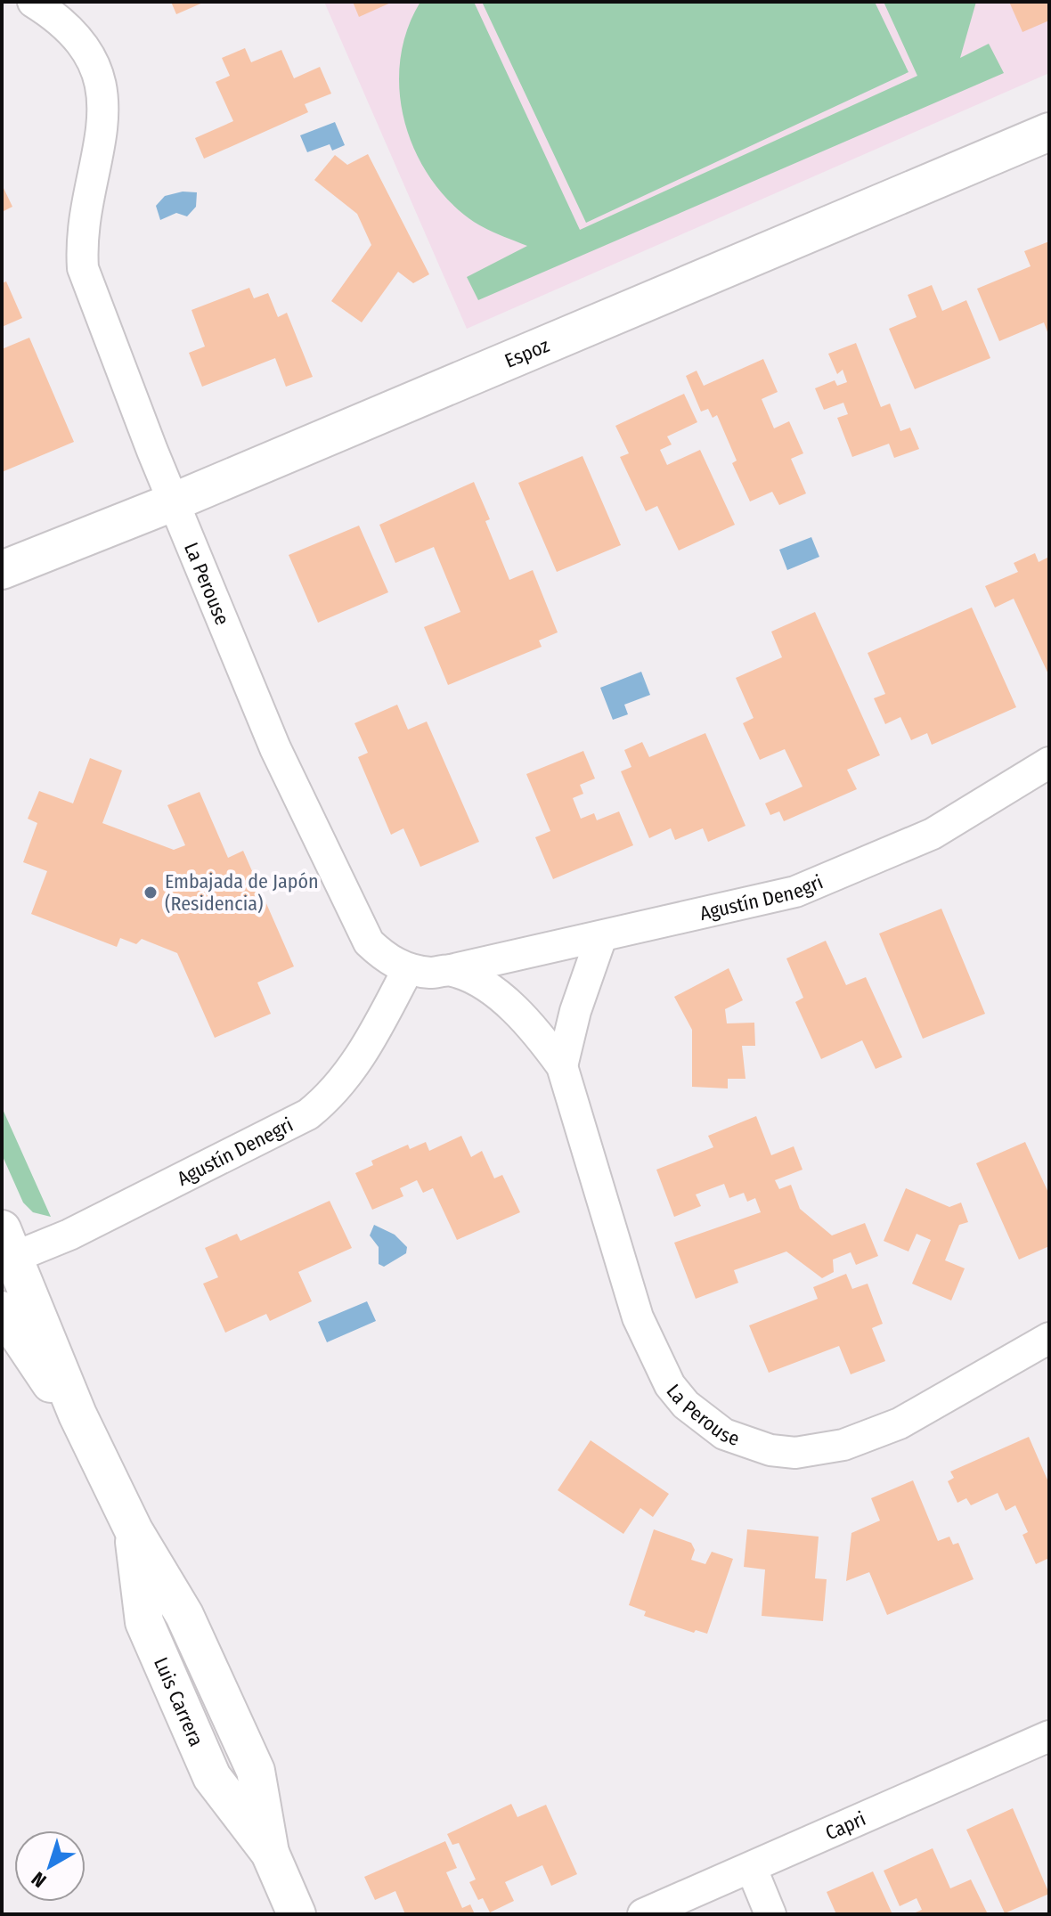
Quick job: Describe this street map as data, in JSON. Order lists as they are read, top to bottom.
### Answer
{
  "streets": {
    "street": [
      "Espoz",
      "La Perouse",
      "Agustín Denegri",
      "Luis Carrera",
      "Capri"
    ]
  },
  "crossings": [
    ["Espoz", "La Perouse"],
    ["La Perouse", "Agustín Denegri"],
    ["Agustín Denegri", "Luis Carrera"]
  ],
  "places": ["Embajada de Japón (Residencia)"],
  "north": "bottom left"
}
